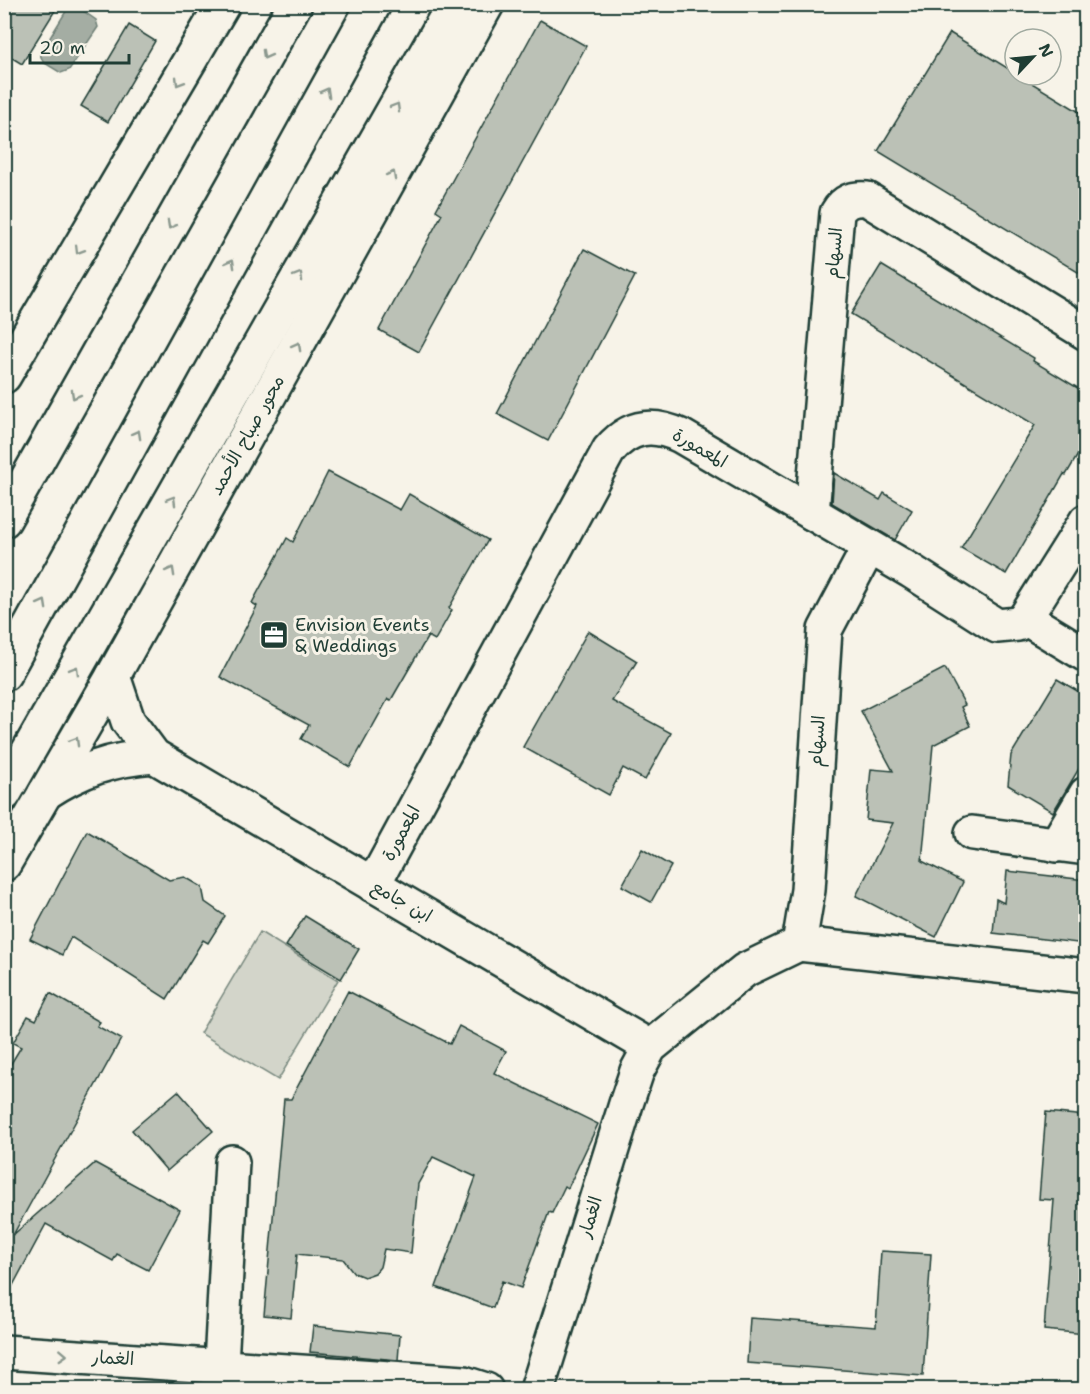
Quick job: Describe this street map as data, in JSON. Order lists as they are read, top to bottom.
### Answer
{
  "streets": {
    "main road": [
      "السهام",
      "محور صباح الأحمد",
      "المعمورة",
      "ابن جامع",
      "الغمار"
    ]
  },
  "crossings": [
    ["السهام", "المعمورة"],
    ["محور صباح الأحمد", "ابن جامع"],
    ["المعمورة", "ابن جامع"],
    ["ابن جامع", "الغمار"]
  ],
  "places": {
    "office": ["Envision Events & Weddings"]
  },
  "scale_bar": "20 m",
  "north": "top right"
}
